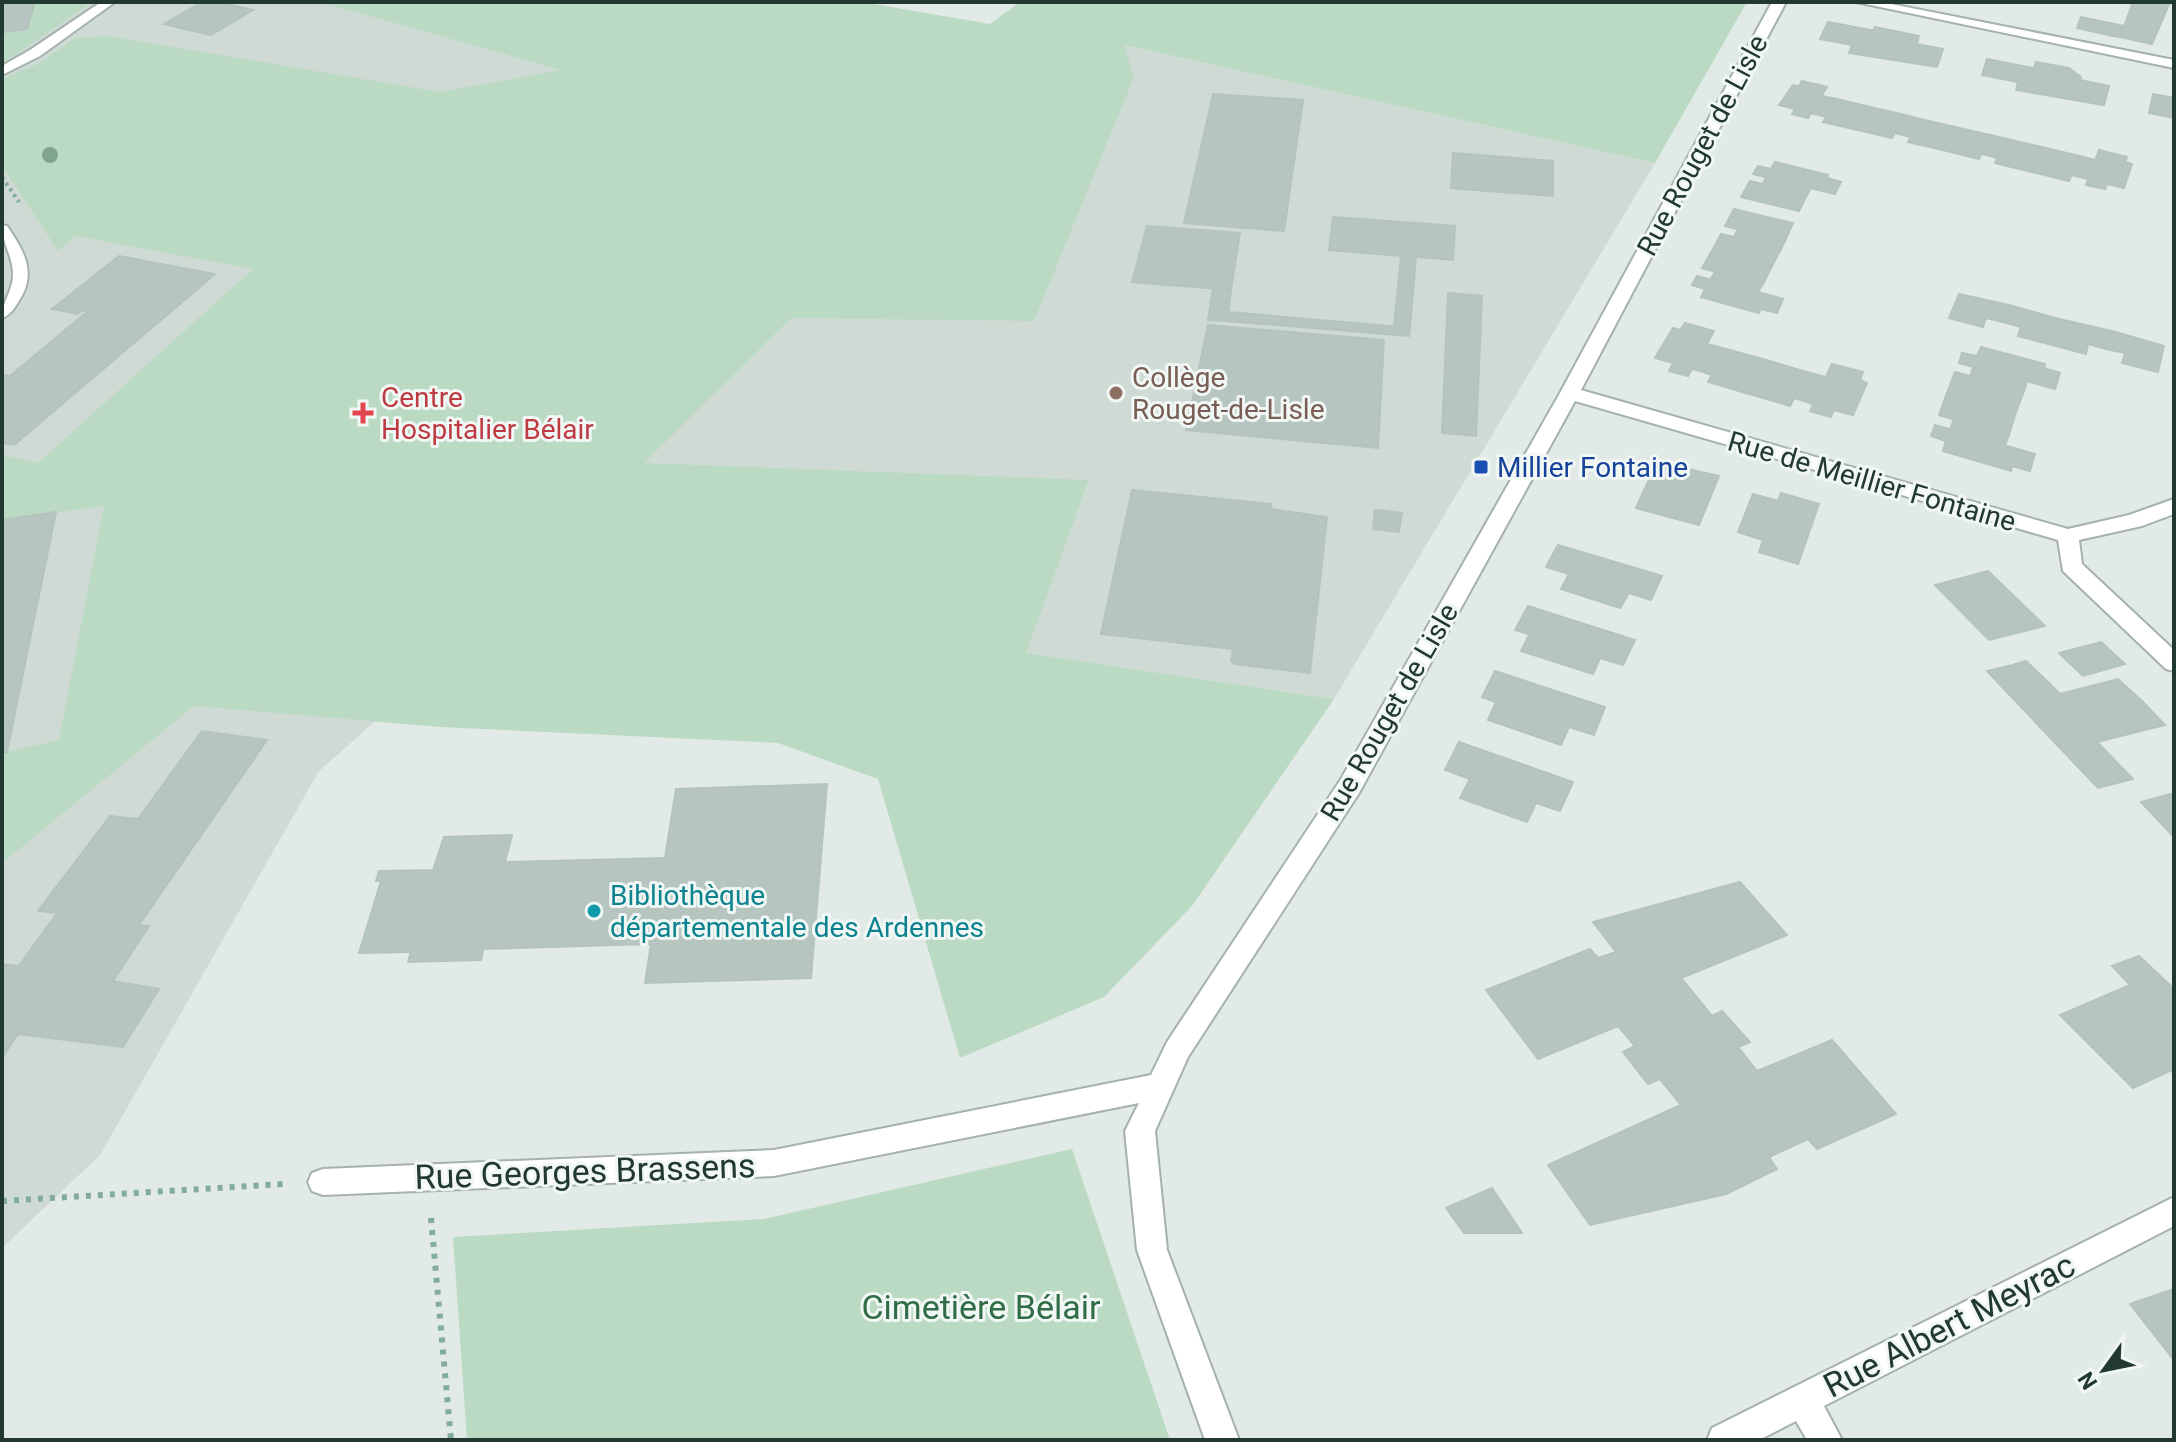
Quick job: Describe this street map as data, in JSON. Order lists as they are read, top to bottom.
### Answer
{
  "streets": {
    "street": [
      "Rue Rouget de Lisle",
      "Rue de Meillier Fontaine",
      "Rue Georges Brassens",
      "Rue Albert Meyrac"
    ]
  },
  "crossings": [
    ["Rue Rouget de Lisle", "Rue de Meillier Fontaine"],
    ["Rue Rouget de Lisle", "Rue Georges Brassens"]
  ],
  "parks": ["Cimetière Bélair"],
  "places": {
    "other": ["Collège Rouget-de-Lisle", "Bibliothèque départementale des Ardennes"],
    "health": ["Centre Hospitalier Bélair"],
    "transit": ["Millier Fontaine"]
  },
  "north": "bottom left"
}
